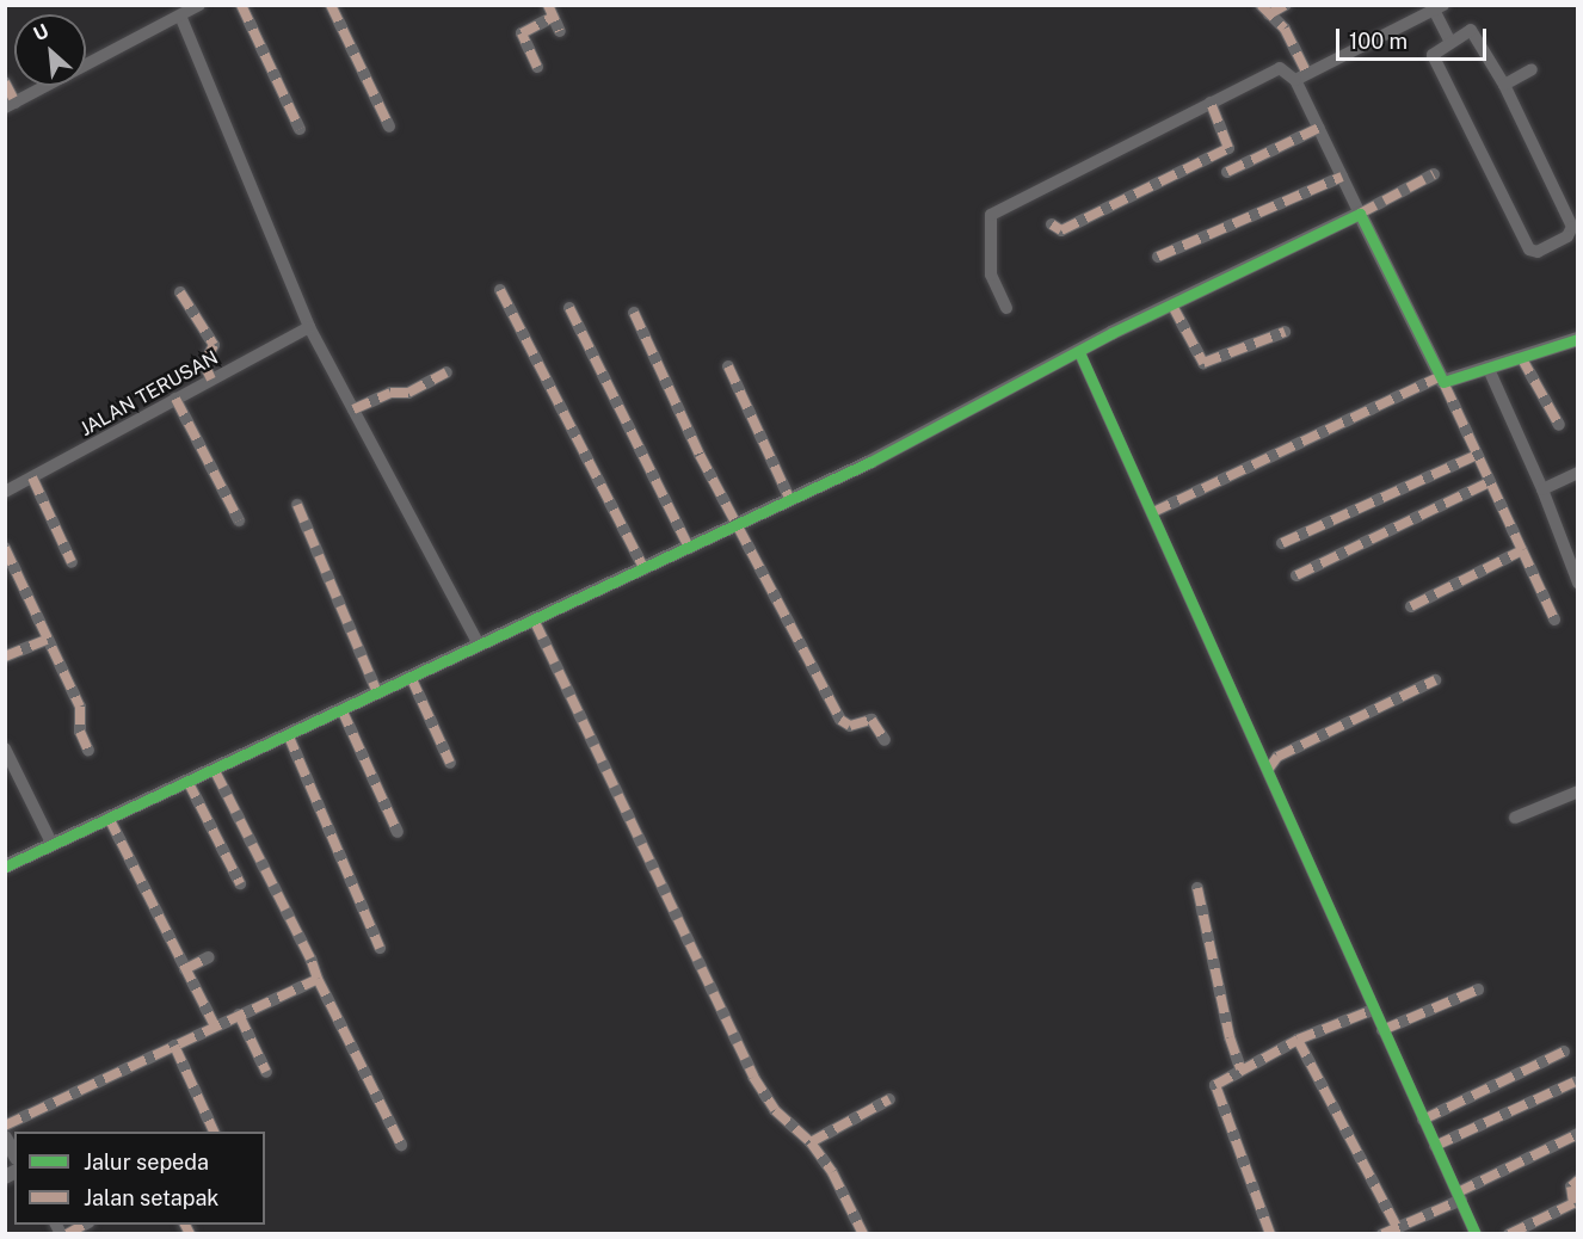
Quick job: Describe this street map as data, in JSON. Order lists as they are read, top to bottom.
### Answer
{
  "streets": {
    "street": ["JALAN TERUSAN"]
  },
  "legend": ["Jalur sepeda", "Jalan setapak"],
  "scale_bar": "100 m",
  "north": "top left"
}
